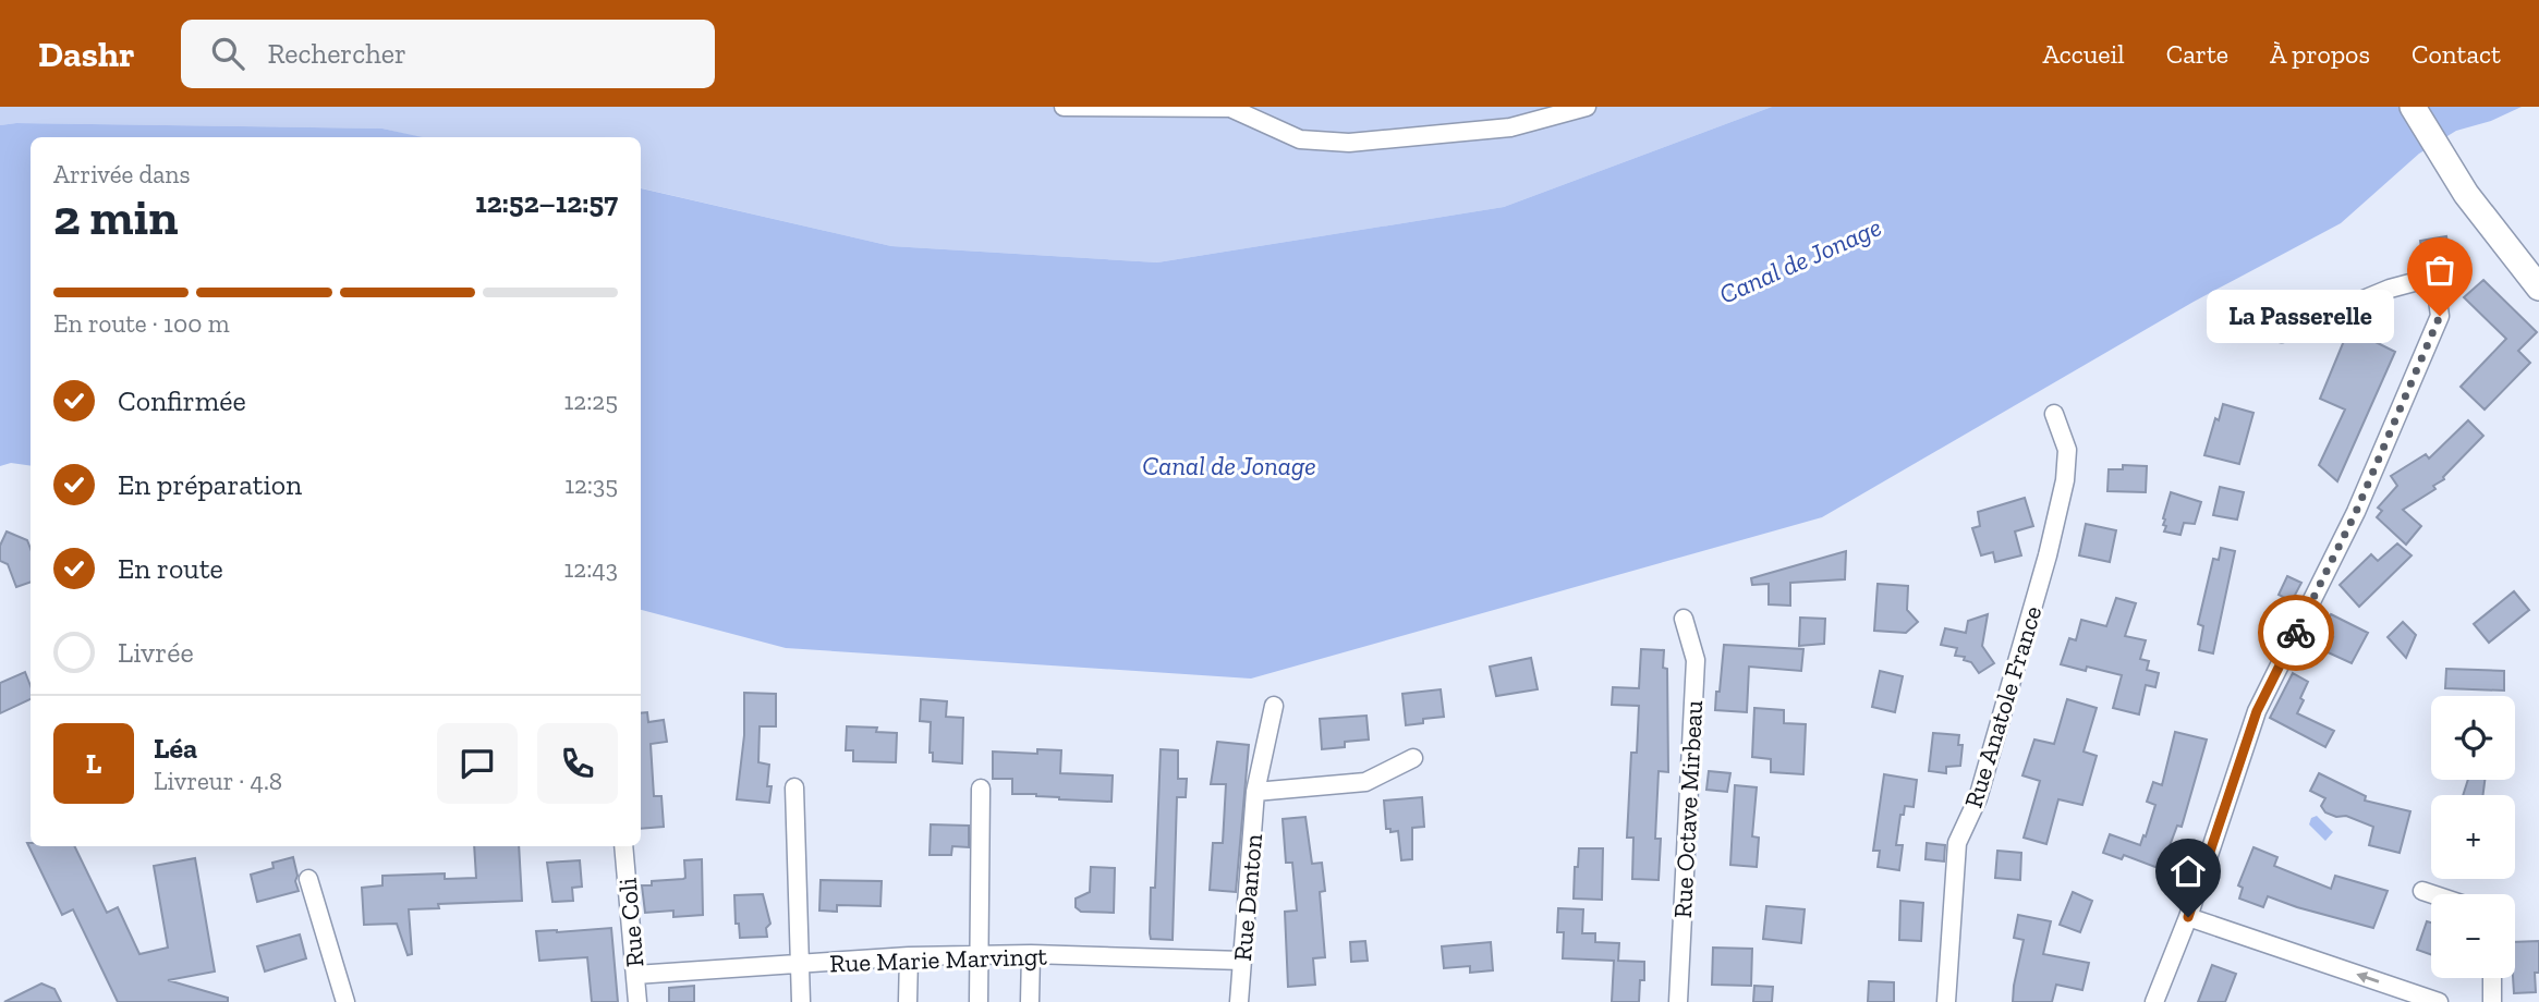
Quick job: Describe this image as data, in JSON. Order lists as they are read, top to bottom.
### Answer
{
  "streets": {
    "street": [
      "Rue Anatole France",
      "Rue Octave Mirbeau",
      "Rue Danton",
      "Rue Coli",
      "Rue Marie Marvingt"
    ]
  },
  "crossings": [
    ["Rue Danton", "Rue Marie Marvingt"],
    ["Rue Coli", "Rue Marie Marvingt"]
  ],
  "water": ["Canal de Jonage"],
  "places": ["La Passerelle"],
  "page": {
    "header": "Dashr",
    "search": "Rechercher",
    "nav": [
      "Accueil",
      "Carte",
      "À propos",
      "Contact"
    ],
    "heading": ["2 min", "Arrivée dans", "12:52–12:57"],
    "panel": ["Léa", "Livreur · 4.8"],
    "bar": "En route · 100 m",
    "bubble": "La Passerelle",
    "list": [
      ["Confirmée", "12:25"],
      ["En préparation", "12:35"],
      ["En route", "12:43"],
      "Livrée"
    ],
    "map_buttons": ["+", "−"],
    "round": "L"
  }
}
